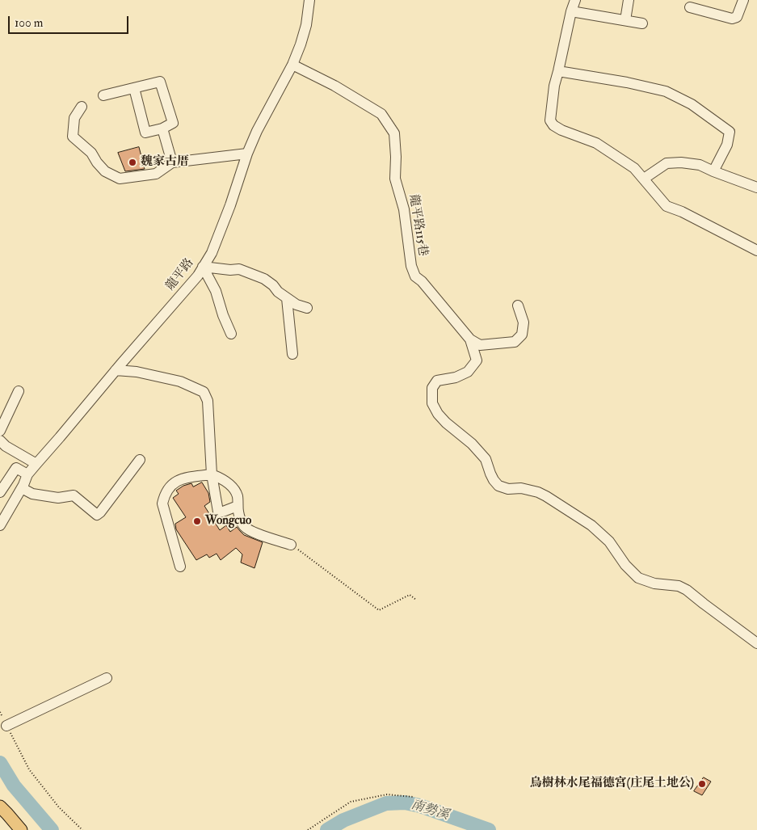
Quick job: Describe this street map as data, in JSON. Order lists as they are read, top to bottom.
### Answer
{
  "streets": {
    "street": ["龍平路115巷", "龍平路"]
  },
  "crossings": [
    ["龍平路115巷", "龍平路"]
  ],
  "water": ["南勢溪"],
  "places": ["魏家古厝", "Wongcuo", "烏樹林水尾福德宮(庄尾土地公)"],
  "scale_bar": "100 m"
}
